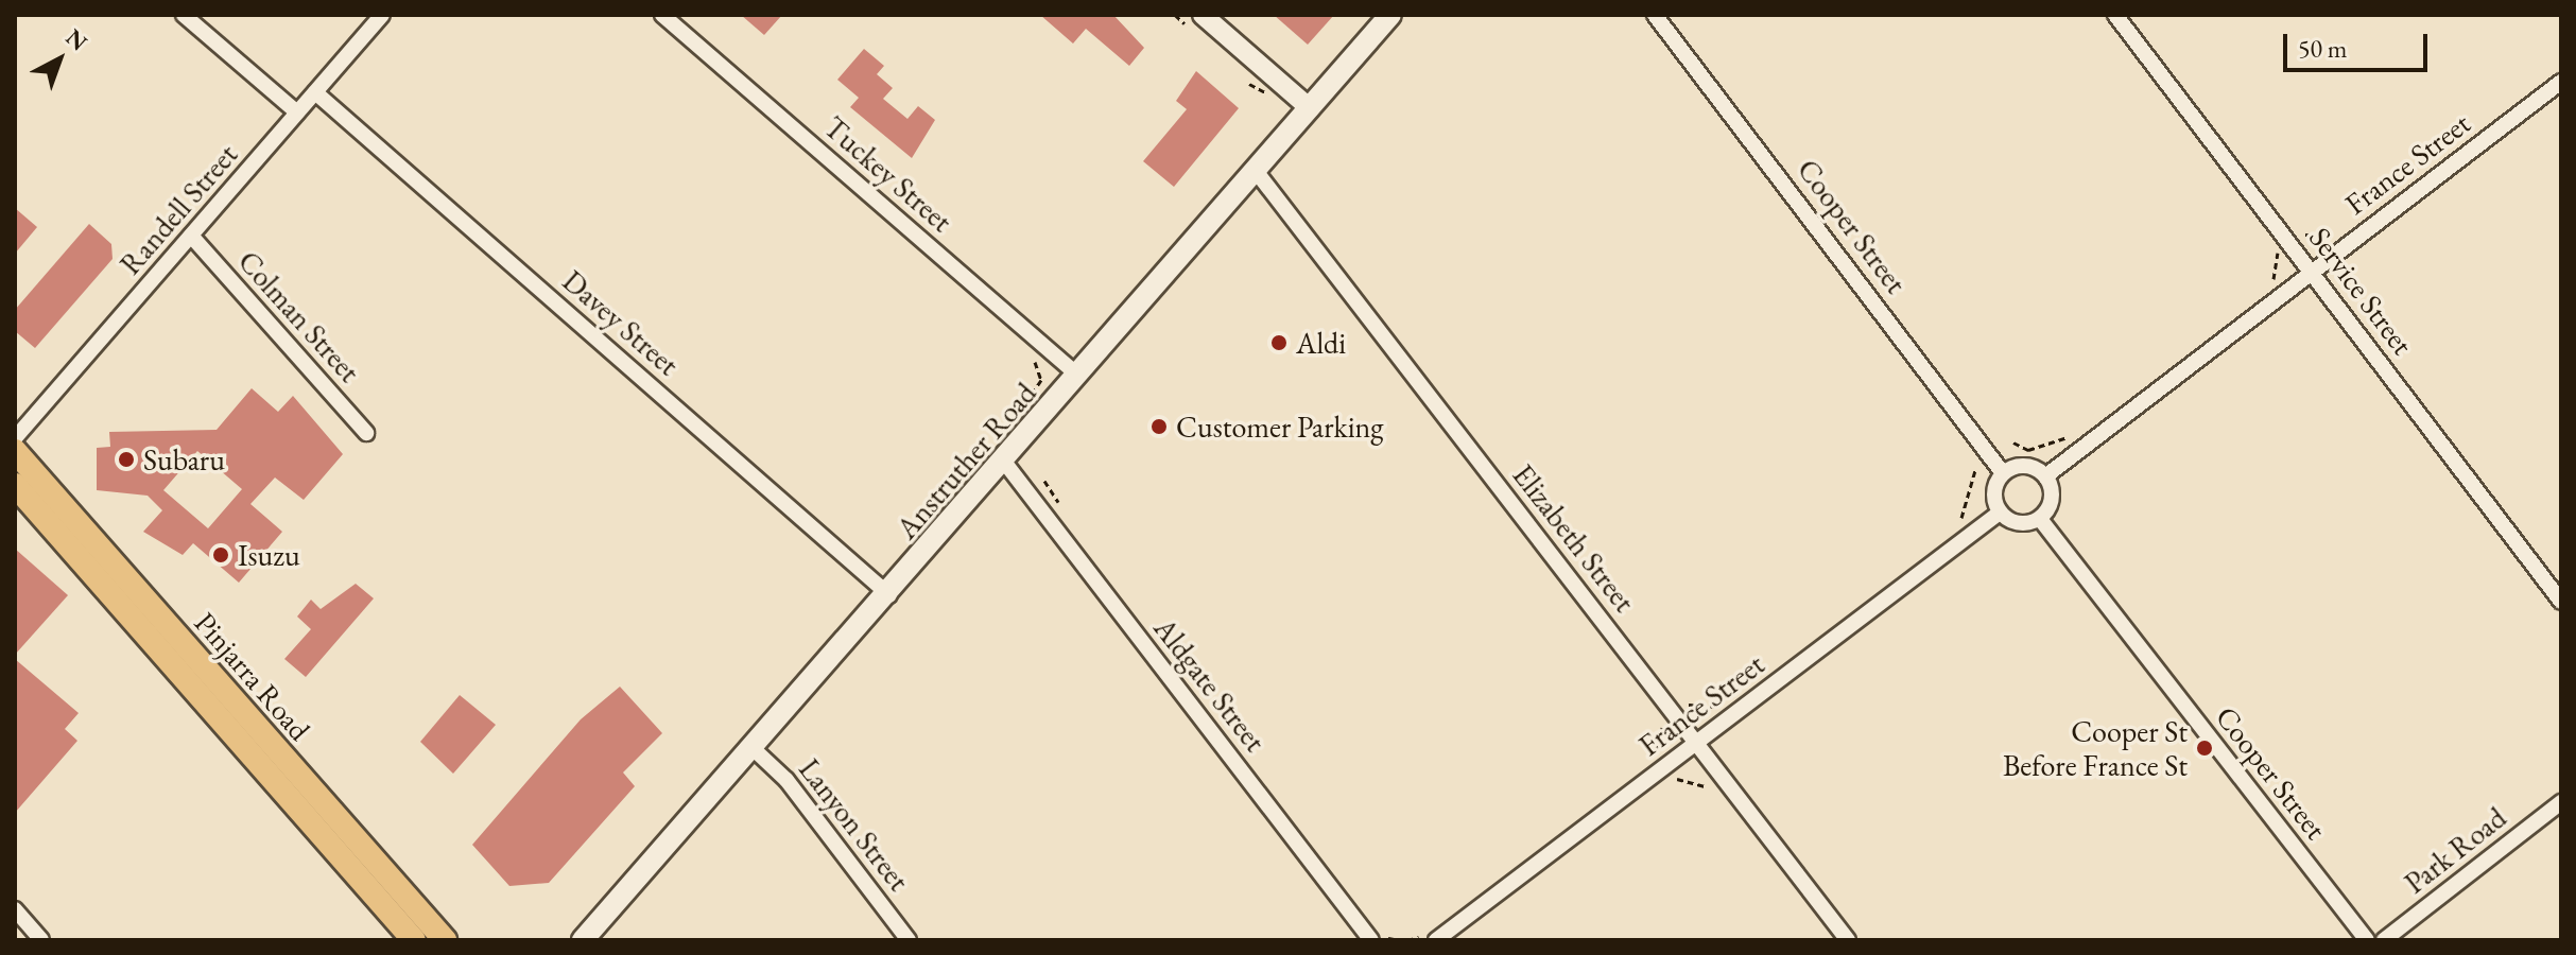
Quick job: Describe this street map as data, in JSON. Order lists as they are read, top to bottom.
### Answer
{
  "streets": {
    "main road": ["Anstruther Road", "Pinjarra Road"],
    "street": [
      "France Street",
      "Tuckey Street",
      "Randell Street",
      "Cooper Street",
      "Service Street",
      "Colman Street",
      "Davey Street",
      "Elizabeth Street",
      "Aldgate Street",
      "Lanyon Street",
      "Park Road"
    ]
  },
  "crossings": [
    ["France Street", "Cooper Street"],
    ["France Street", "Service Street"],
    ["France Street", "Elizabeth Street"],
    ["Tuckey Street", "Anstruther Road"],
    ["Randell Street", "Colman Street"],
    ["Randell Street", "Davey Street"],
    ["Davey Street", "Anstruther Road"],
    ["Anstruther Road", "Elizabeth Street"],
    ["Anstruther Road", "Aldgate Street"],
    ["Anstruther Road", "Lanyon Street"]
  ],
  "places": [
    "Aldi",
    "Customer Parking",
    "Subaru",
    "Isuzu",
    "Cooper St Before France St"
  ],
  "scale_bar": "50 m",
  "north": "top right"
}
